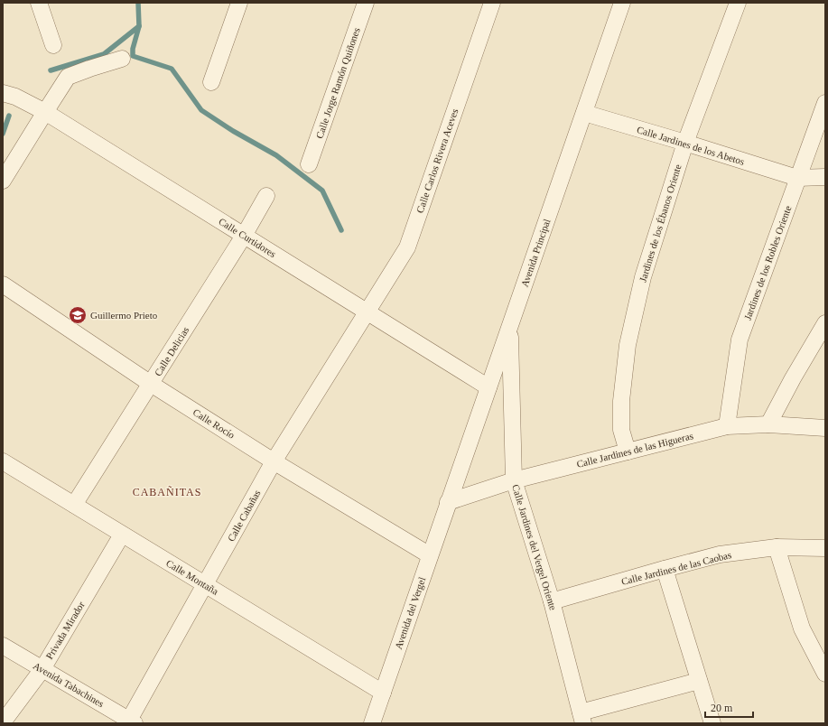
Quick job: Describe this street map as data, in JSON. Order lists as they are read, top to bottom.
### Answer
{
  "streets": {
    "street": [
      "Calle Jorge Ramón Quiñones",
      "Calle Jardines de los Abetos",
      "Calle Carlos Rivera Aceves",
      "Jardines de los Ébanos Oriente",
      "Calle Curtidores",
      "Avenida Principal",
      "Jardines de los Robles Oriente",
      "Calle Delicias",
      "Calle Rocío",
      "Calle Jardines de las Higueras",
      "Calle Cabañas",
      "Calle Jardines del Vergel Oriente",
      "Calle Jardines de las Caobas",
      "Calle Montaña",
      "Avenida del Vergel",
      "Privada Mirador",
      "Avenida Tabachines"
    ]
  },
  "crossings": [
    ["Calle Jardines de los Abetos", "Jardines de los Ébanos Oriente"],
    ["Calle Jardines de los Abetos", "Avenida Principal"],
    ["Calle Jardines de los Abetos", "Jardines de los Robles Oriente"],
    ["Calle Carlos Rivera Aceves", "Calle Curtidores"],
    ["Calle Carlos Rivera Aceves", "Calle Cabañas"],
    ["Jardines de los Ébanos Oriente", "Calle Jardines de las Higueras"],
    ["Calle Curtidores", "Avenida Principal"],
    ["Calle Curtidores", "Calle Delicias"],
    ["Calle Curtidores", "Calle Cabañas"],
    ["Avenida Principal", "Calle Jardines de las Higueras"],
    ["Avenida Principal", "Calle Jardines del Vergel Oriente"],
    ["Avenida Principal", "Avenida del Vergel"],
    ["Jardines de los Robles Oriente", "Calle Jardines de las Higueras"],
    ["Calle Delicias", "Calle Rocío"],
    ["Calle Delicias", "Calle Montaña"],
    ["Calle Rocío", "Calle Cabañas"],
    ["Calle Rocío", "Avenida del Vergel"],
    ["Calle Jardines de las Higueras", "Calle Jardines del Vergel Oriente"],
    ["Calle Jardines de las Higueras", "Avenida del Vergel"],
    ["Calle Cabañas", "Calle Montaña"],
    ["Calle Cabañas", "Avenida Tabachines"],
    ["Calle Jardines del Vergel Oriente", "Calle Jardines de las Caobas"],
    ["Calle Montaña", "Avenida del Vergel"],
    ["Calle Montaña", "Privada Mirador"],
    ["Privada Mirador", "Avenida Tabachines"]
  ],
  "districts": ["CABAÑITAS"],
  "places": {
    "school or university": ["Guillermo Prieto"]
  },
  "scale_bar": "20 m"
}
